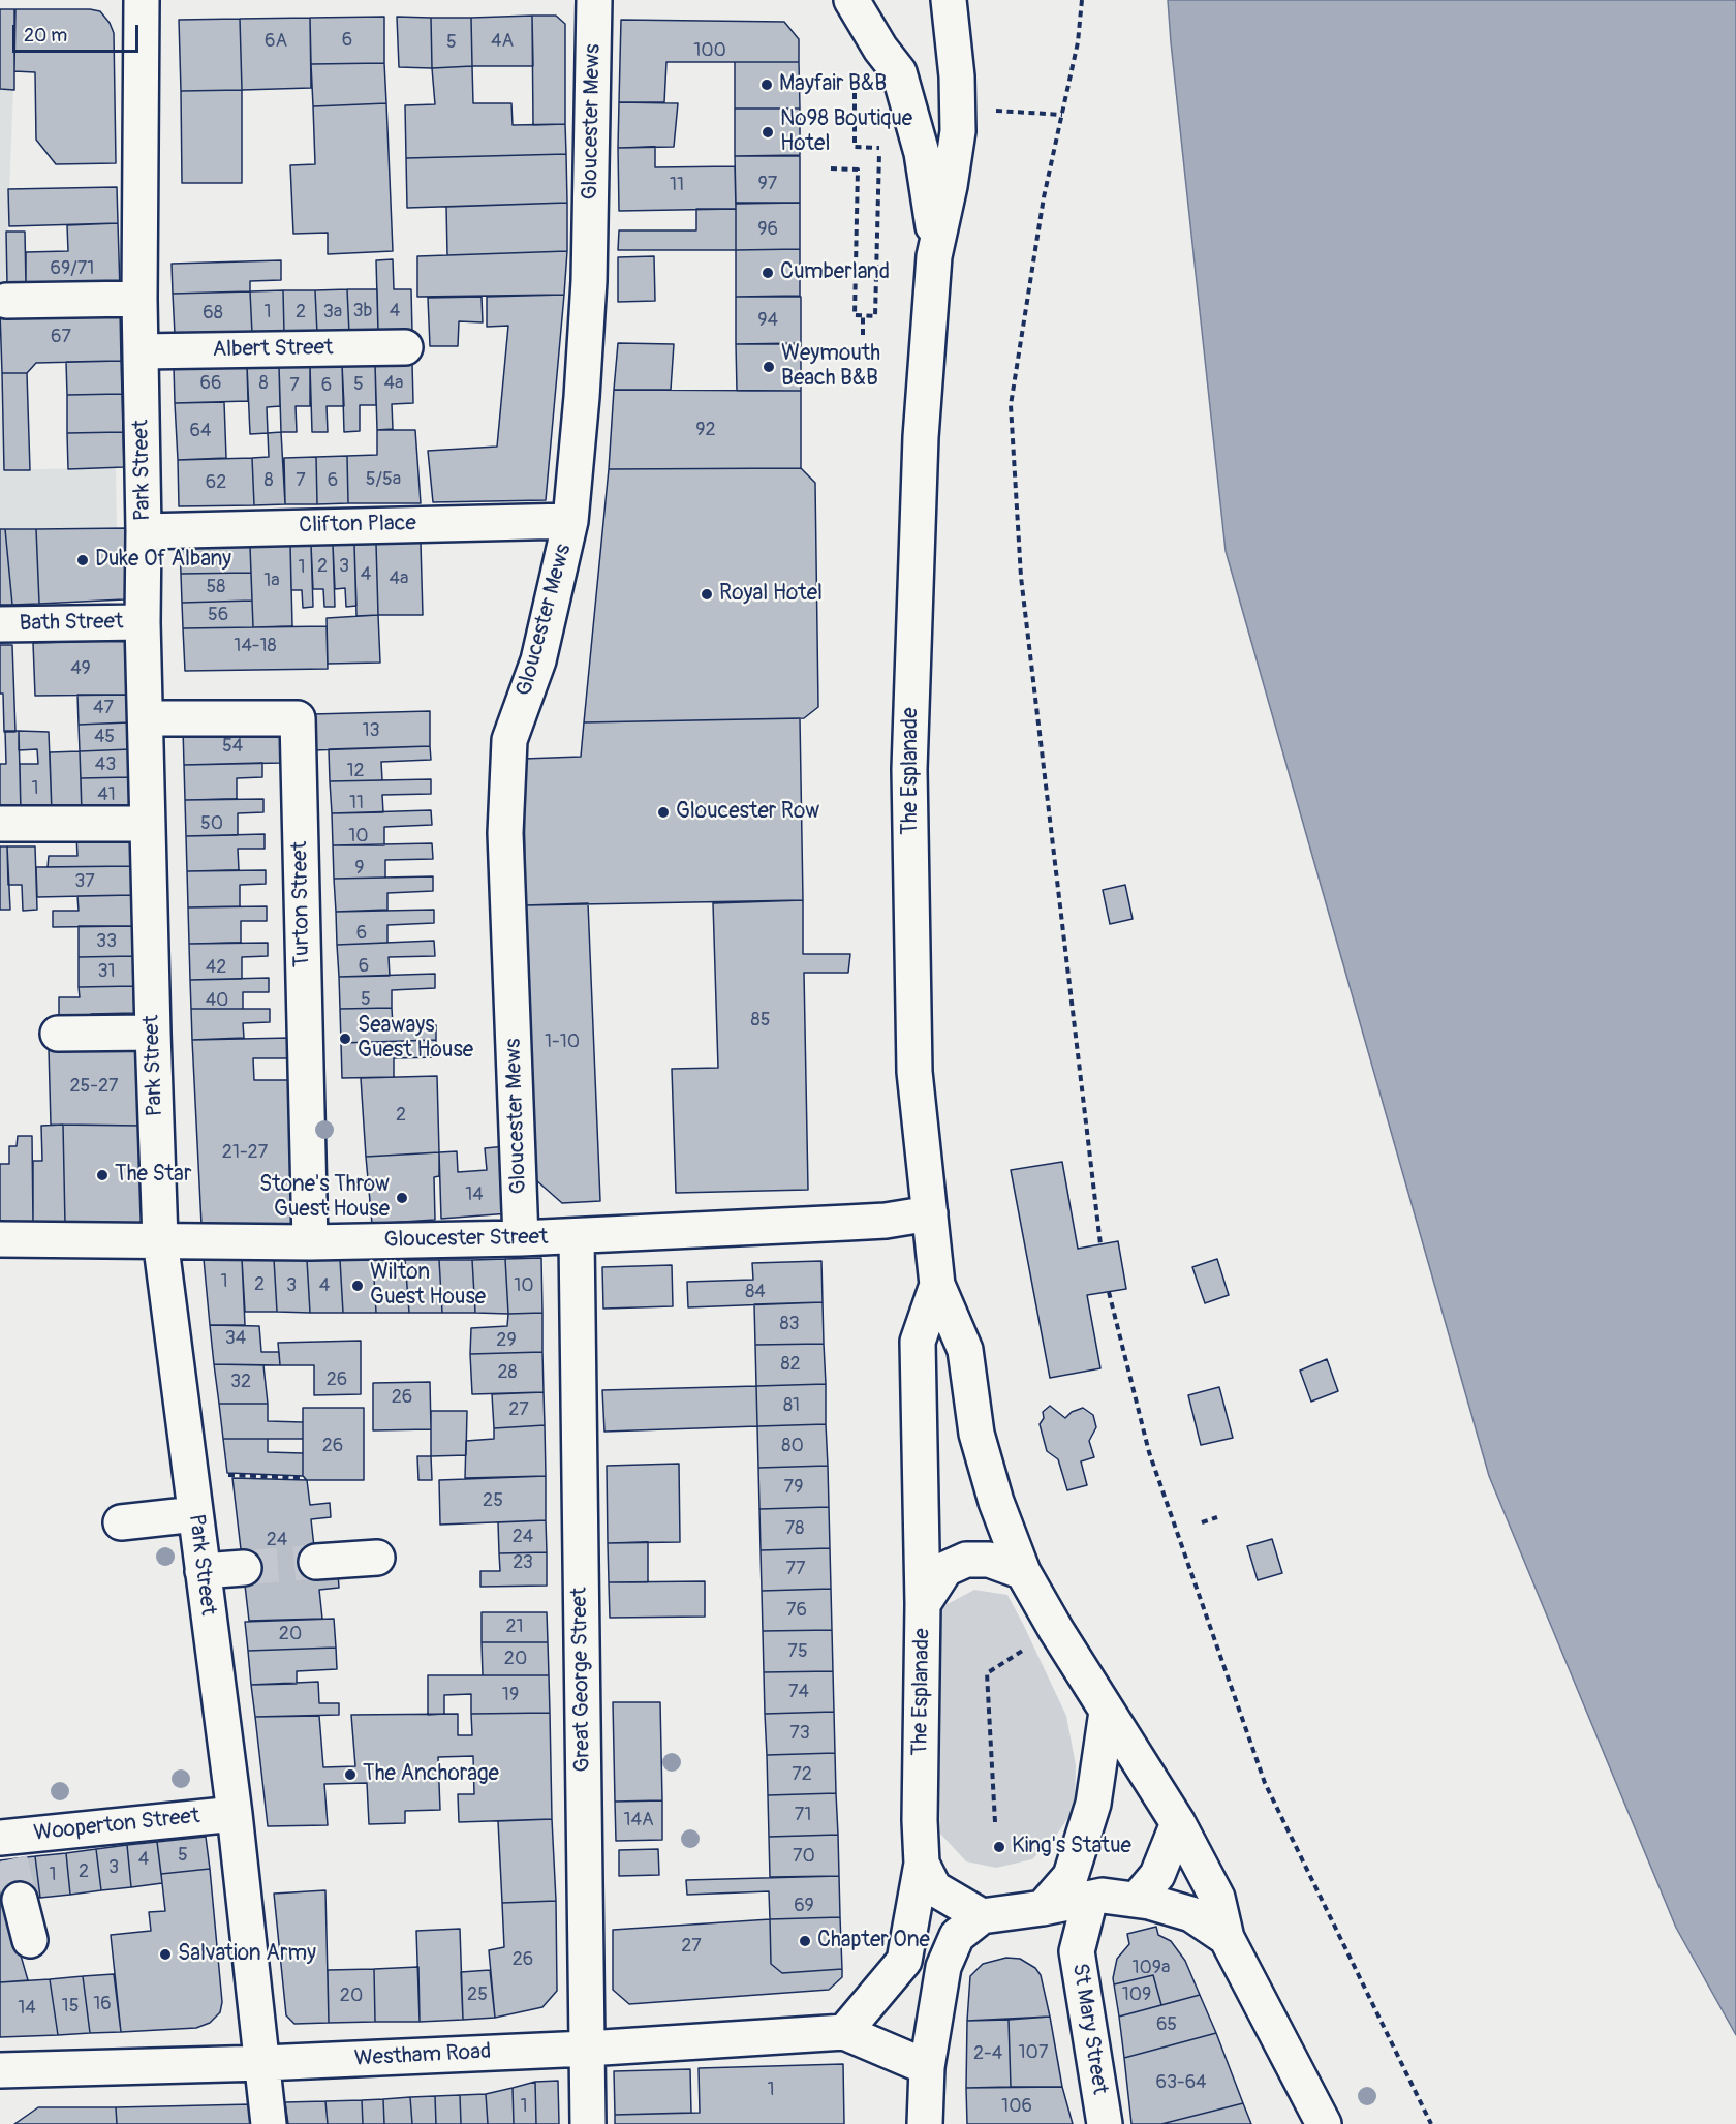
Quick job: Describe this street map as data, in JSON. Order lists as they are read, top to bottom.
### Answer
{
  "streets": {
    "street": [
      "Gloucester Mews",
      "Albert Street",
      "Park Street",
      "Clifton Place",
      "Bath Street",
      "The Esplanade",
      "Turton Street",
      "Gloucester Street",
      "Great George Street",
      "Wooperton Street",
      "St Mary Street",
      "Westham Road"
    ]
  },
  "crossings": [
    ["Gloucester Mews", "Clifton Place"],
    ["Gloucester Mews", "Gloucester Street"],
    ["Albert Street", "Park Street"],
    ["Park Street", "Clifton Place"],
    ["Park Street", "Bath Street"],
    ["Park Street", "Turton Street"],
    ["Park Street", "Gloucester Street"],
    ["Park Street", "Wooperton Street"],
    ["Park Street", "Westham Road"],
    ["The Esplanade", "Gloucester Street"],
    ["The Esplanade", "St Mary Street"],
    ["Turton Street", "Gloucester Street"],
    ["Gloucester Street", "Great George Street"],
    ["Great George Street", "Westham Road"]
  ],
  "places": [
    "Mayfair B&B",
    "No98 Boutique Hotel",
    "Cumberland",
    "Weymouth Beach B&B",
    "Duke Of Albany",
    "Royal Hotel",
    "Gloucester Row",
    "Seaways Guest House",
    "The Star",
    "Stone's Throw Guest House",
    "Wilton Guest House",
    "The Anchorage",
    "King's Statue",
    "Chapter One",
    "Salvation Army"
  ],
  "house_numbers": [
    "6",
    "6A",
    "4A",
    "5",
    "100",
    "97",
    "11",
    "96",
    "69/71",
    "3b",
    "4",
    "1",
    "2",
    "3a",
    "68",
    "94",
    "67",
    "66",
    "8",
    "4a",
    "5",
    "7",
    "6",
    "92",
    "64",
    "5/5a",
    "8",
    "7",
    "6",
    "62",
    "2",
    "3",
    "1",
    "4",
    "4a",
    "1a",
    "58",
    "56",
    "14-18",
    "49",
    "47",
    "13",
    "45",
    "54",
    "43",
    "12",
    "1",
    "41",
    "11",
    "50",
    "10",
    "9",
    "37",
    "6",
    "33",
    "6",
    "42",
    "31",
    "5",
    "40",
    "85",
    "1-10",
    "25-27",
    "2",
    "21-27",
    "14",
    "1",
    "2",
    "3",
    "4",
    "10",
    "84",
    "83",
    "34",
    "29",
    "82",
    "28",
    "26",
    "32",
    "26",
    "81",
    "27",
    "26",
    "80",
    "79",
    "25",
    "78",
    "24",
    "24",
    "23",
    "77",
    "76",
    "21",
    "20",
    "75",
    "20",
    "74",
    "19",
    "73",
    "72",
    "71",
    "14A",
    "5",
    "70",
    "4",
    "3",
    "2",
    "1",
    "69",
    "27",
    "26",
    "109a",
    "25",
    "109",
    "20",
    "16",
    "15",
    "14",
    "65",
    "107",
    "2-4",
    "63-64",
    "1",
    "1",
    "106"
  ],
  "scale_bar": "20 m"
}
